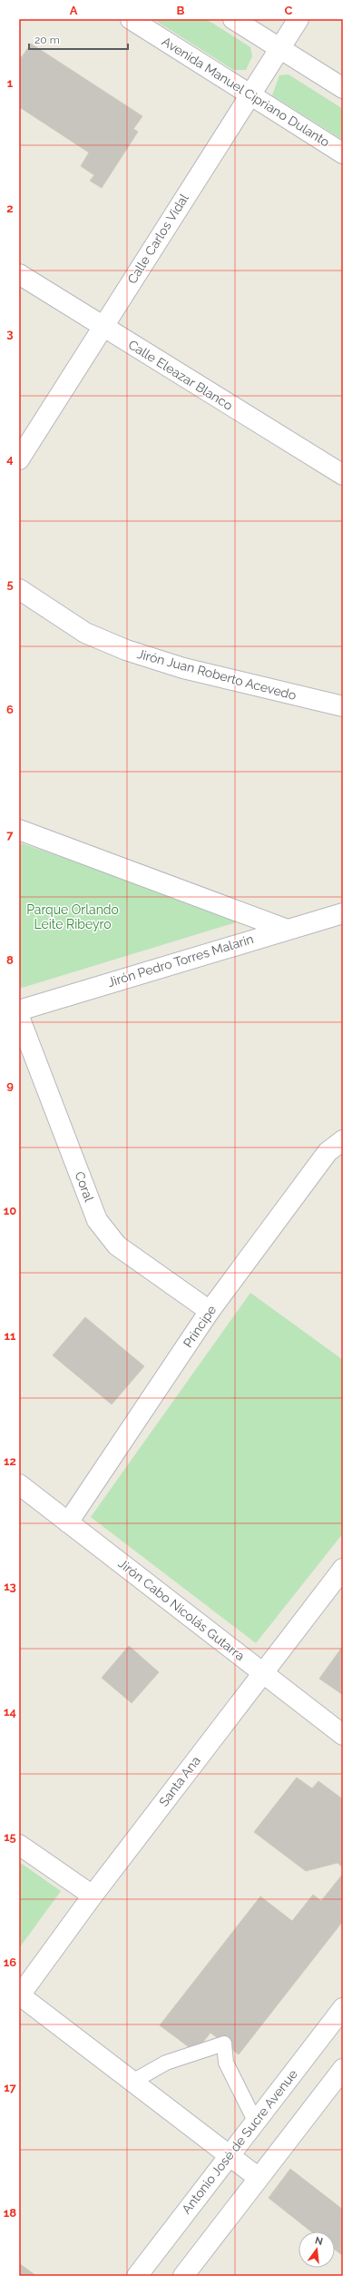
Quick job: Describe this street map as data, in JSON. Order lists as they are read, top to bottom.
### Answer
{
  "streets": {
    "street": [
      "Avenida Manuel Cipriano Dulanto",
      "Calle Carlos Vidal",
      "Calle Eleazar Blanco",
      "Jirón Juan Roberto Acevedo",
      "Jirón Pedro Torres Malarin",
      "Coral",
      "Principe",
      "Jirón Cabo Nicolás Gutarra",
      "Santa Ana",
      "Antonio José de Sucre Avenue"
    ]
  },
  "crossings": [
    ["Avenida Manuel Cipriano Dulanto", "Calle Carlos Vidal"],
    ["Calle Carlos Vidal", "Calle Eleazar Blanco"],
    ["Coral", "Principe"],
    ["Principe", "Jirón Cabo Nicolás Gutarra"],
    ["Jirón Cabo Nicolás Gutarra", "Santa Ana"]
  ],
  "parks": ["Parque Orlando Leite Ribeyro"],
  "scale_bar": "20 m",
  "north": "top",
  "grid": {
    "columns": ["A", "B", "C"],
    "rows": [
      "1",
      "2",
      "3",
      "4",
      "5",
      "6",
      "7",
      "8",
      "9",
      "10",
      "11",
      "12",
      "13",
      "14",
      "15",
      "16",
      "17",
      "18"
    ]
  }
}
